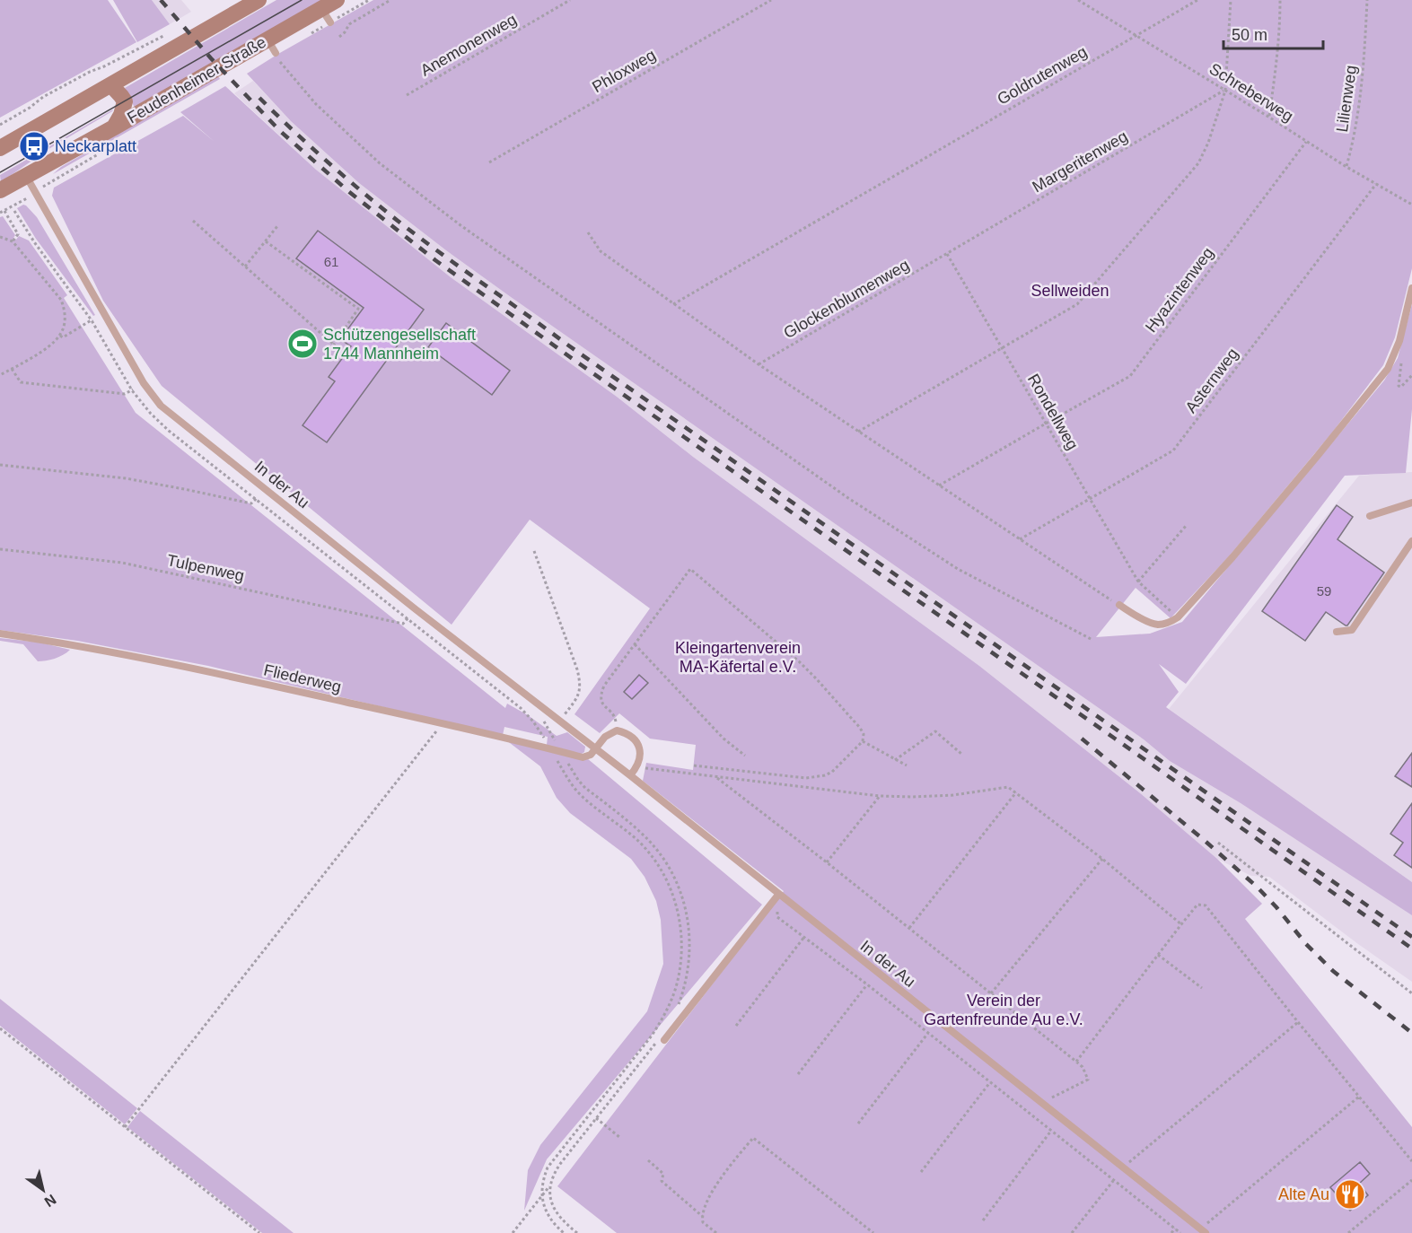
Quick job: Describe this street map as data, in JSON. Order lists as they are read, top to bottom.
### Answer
{
  "streets": {
    "main road": ["Feudenheimer Straße"],
    "lane": ["In der Au", "Fliederweg"],
    "path": [
      "Anemonenweg",
      "Phloxweg",
      "Goldrutenweg",
      "Schreberweg",
      "Lilienweg",
      "Margeritenweg",
      "Hyazintenweg",
      "Glockenblumenweg",
      "Asternweg",
      "Rondellweg",
      "Tulpenweg"
    ]
  },
  "crossings": [
    ["Goldrutenweg", "Schreberweg"],
    ["Feudenheimer Straße", "In der Au"],
    ["Schreberweg", "Lilienweg"],
    ["Schreberweg", "Margeritenweg"],
    ["Schreberweg", "Hyazintenweg"],
    ["Schreberweg", "Asternweg"],
    ["Margeritenweg", "Glockenblumenweg"],
    ["Margeritenweg", "Rondellweg"],
    ["Hyazintenweg", "Rondellweg"],
    ["Glockenblumenweg", "Rondellweg"],
    ["Asternweg", "Rondellweg"],
    ["In der Au", "Fliederweg"]
  ],
  "parks": ["Sellweiden", "Kleingartenverein MA-Käfertal e.V.", "Verein der Gartenfreunde Au e.V."],
  "places": {
    "bus stop": ["Neckarplatt"],
    "sports": ["Schützengesellschaft 1744 Mannheim"],
    "restaurant": ["Alte Au"]
  },
  "house_numbers": ["61", "59"],
  "scale_bar": "50 m",
  "north": "bottom right"
}
